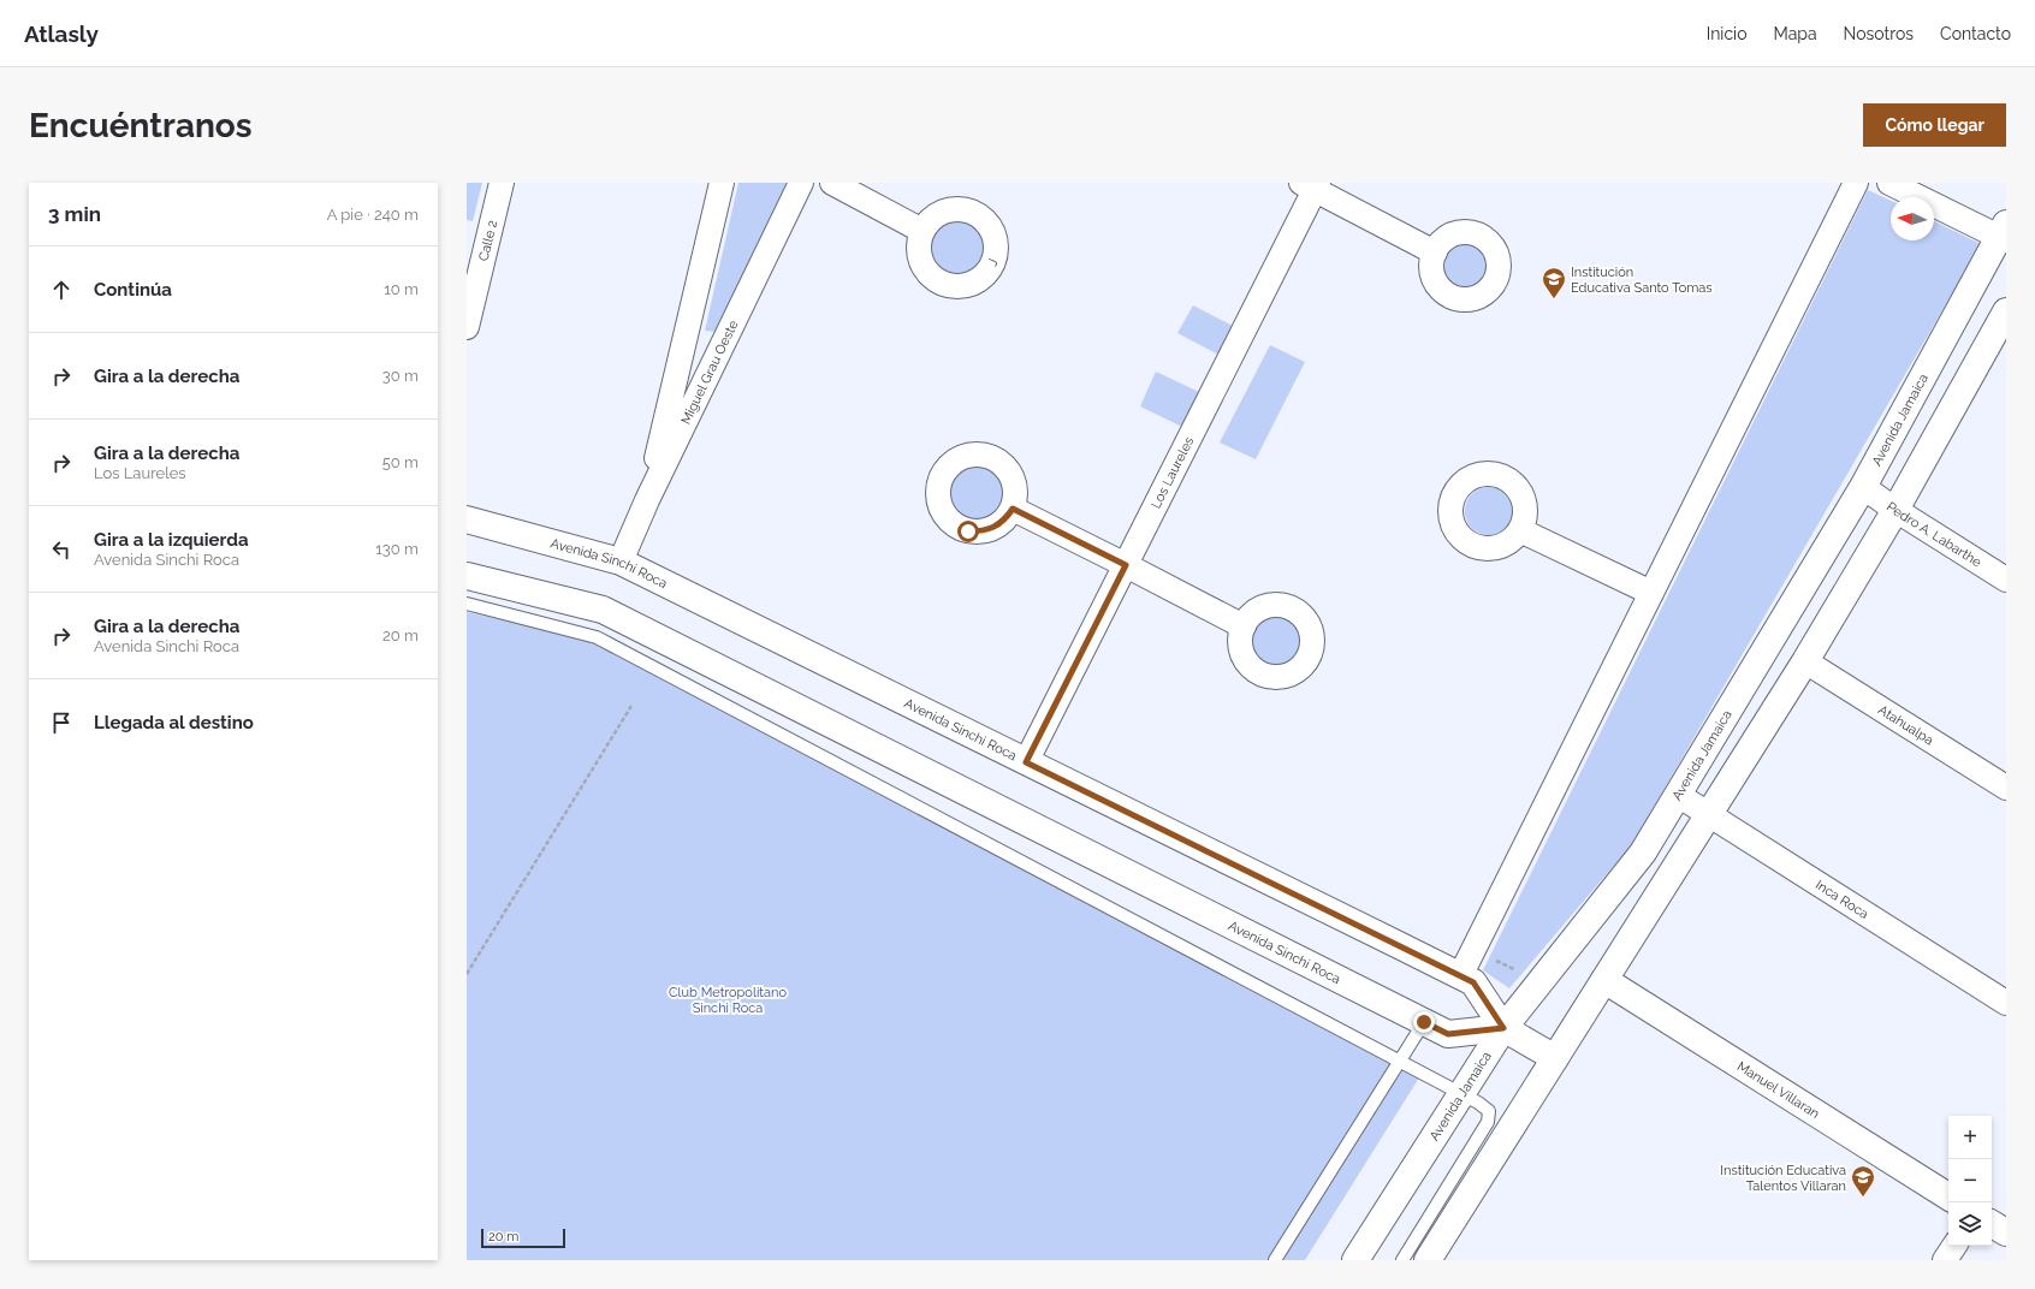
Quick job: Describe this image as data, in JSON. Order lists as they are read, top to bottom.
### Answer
{
  "streets": {
    "main road": ["Avenida Jamaica", "Avenida Sinchi Roca", "Manuel Villaran"],
    "street": [
      "Calle 2",
      "Miguel Grau Oeste",
      "Los Laureles",
      "Pedro A. Labarthe",
      "Atahualpa",
      "Inca Roca"
    ]
  },
  "crossings": [
    ["Miguel Grau Oeste", "Avenida Sinchi Roca"],
    ["Avenida Jamaica", "Pedro A. Labarthe"],
    ["Avenida Jamaica", "Avenida Sinchi Roca"],
    ["Avenida Jamaica", "Inca Roca"],
    ["Los Laureles", "Avenida Sinchi Roca"]
  ],
  "parks": ["Club Metropolitano Sinchi Roca"],
  "places": {
    "school or university": ["Institución Educativa Santo Tomas", "Institución Educativa Talentos Villaran"]
  },
  "scale_bar": "20 m",
  "north": "left",
  "page": {
    "header": "Atlasly",
    "nav": [
      "Inicio",
      "Mapa",
      "Nosotros",
      "Contacto"
    ],
    "buttons": "Cómo llegar",
    "title": "Encuéntranos",
    "heading": ["3 min", "A pie · 240 m"],
    "list": [
      ["Continúa", "10 m"],
      ["Gira a la derecha", "30 m"],
      ["Gira a la derecha", "Los Laureles", "50 m"],
      ["Gira a la izquierda", "Avenida Sinchi Roca", "130 m"],
      ["Gira a la derecha", "Avenida Sinchi Roca", "20 m"],
      "Llegada al destino"
    ],
    "map_buttons": ["+", "−"],
    "scale": "20 m"
  }
}
